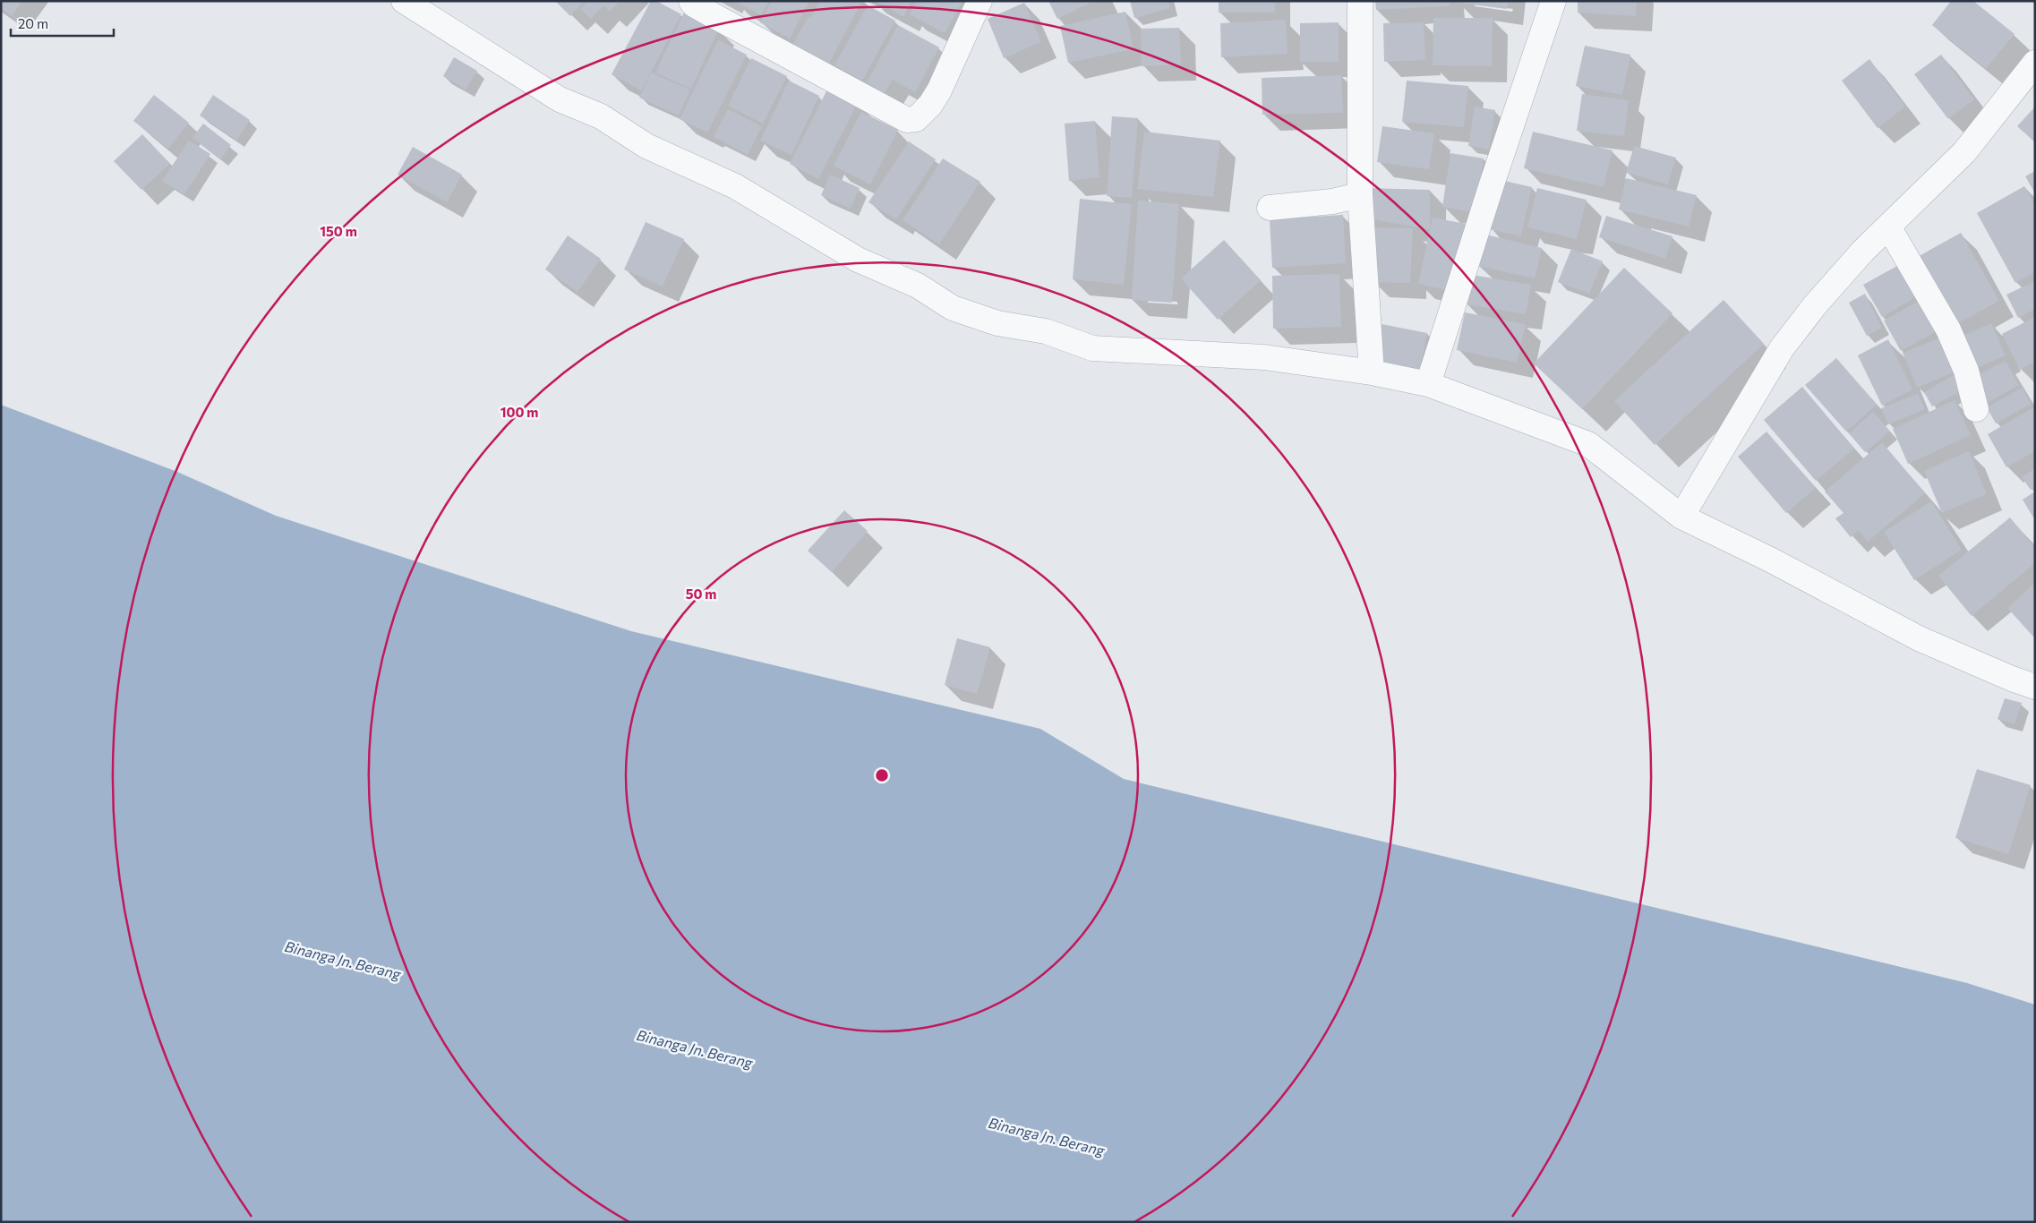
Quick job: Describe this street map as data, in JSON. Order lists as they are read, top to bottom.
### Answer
{
  "water": ["Binanga Jn. Berang"],
  "scale_bar": "20 m",
  "rings": ["150 m", "100 m", "50 m"]
}
